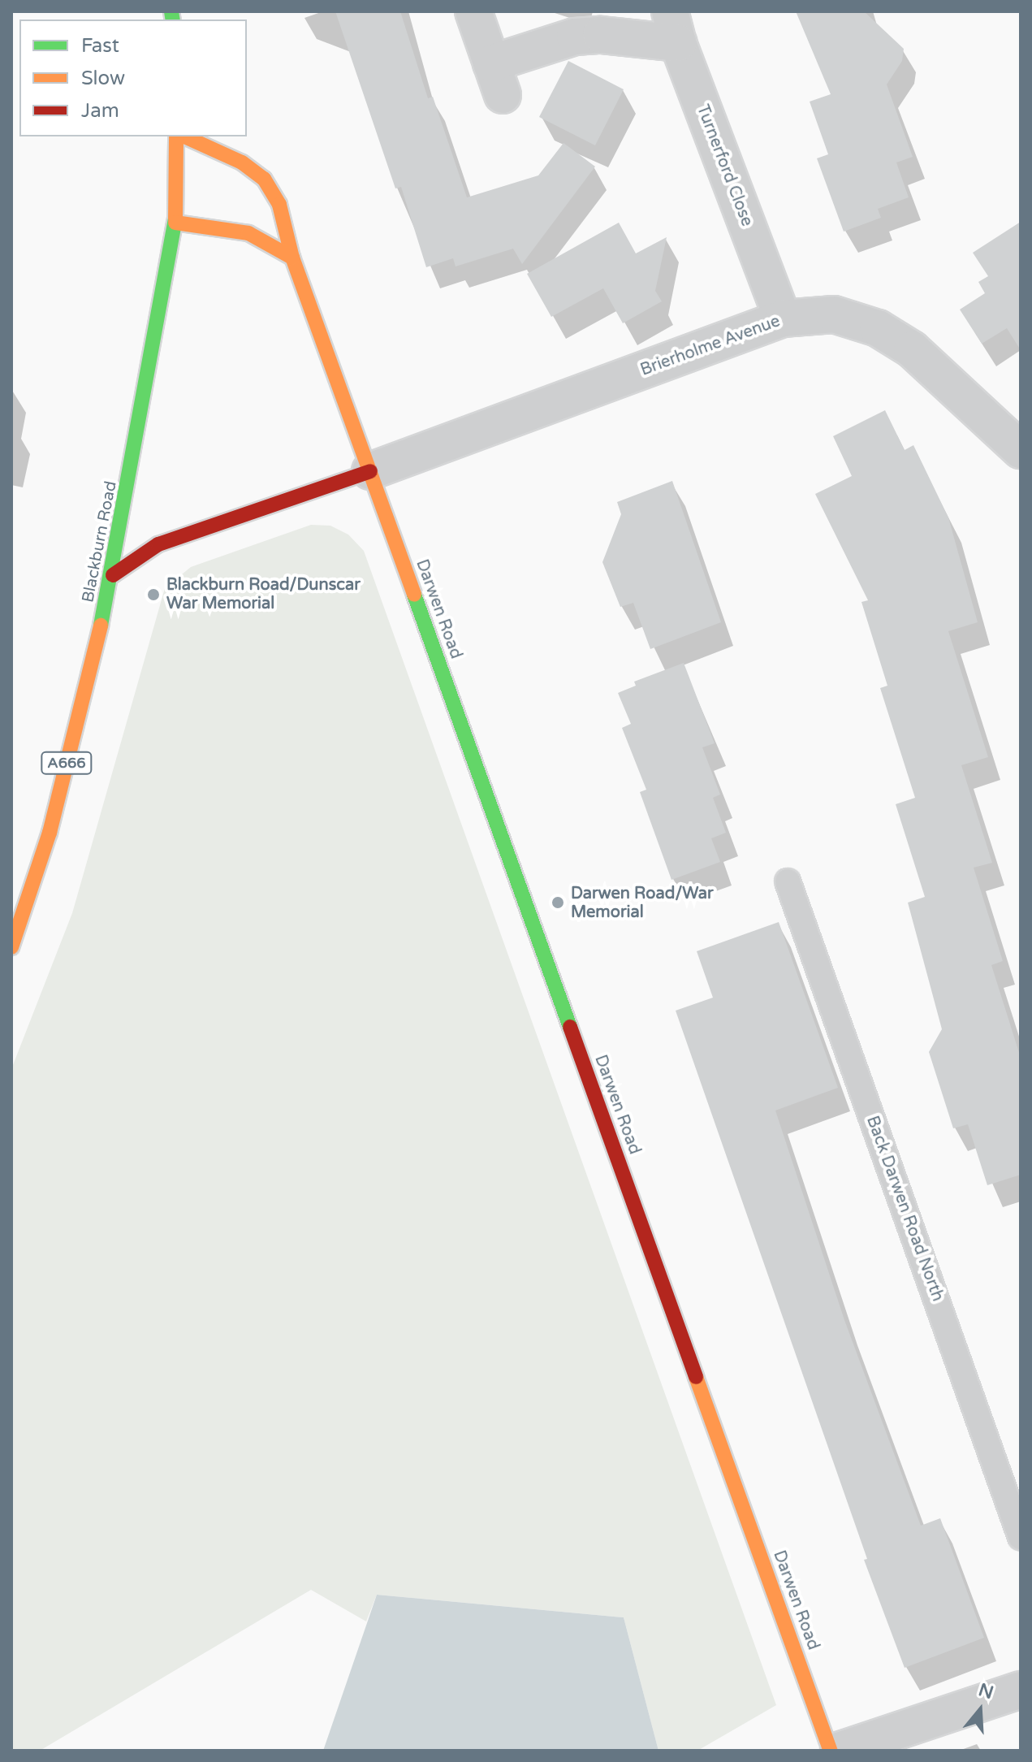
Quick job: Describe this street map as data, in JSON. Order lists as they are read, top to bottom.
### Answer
{
  "streets": {
    "main road": ["Blackburn Road", "Darwen Road", "A666"],
    "street": ["Turnerford Close", "Brierholme Avenue"],
    "lane": ["Back Darwen Road North"]
  },
  "crossings": [
    ["Turnerford Close", "Brierholme Avenue"],
    ["Brierholme Avenue", "Darwen Road"]
  ],
  "places": ["Blackburn Road/Dunscar War Memorial", "Darwen Road/War Memorial"],
  "legend": ["Fast", "Slow", "Jam"],
  "north": "top"
}
